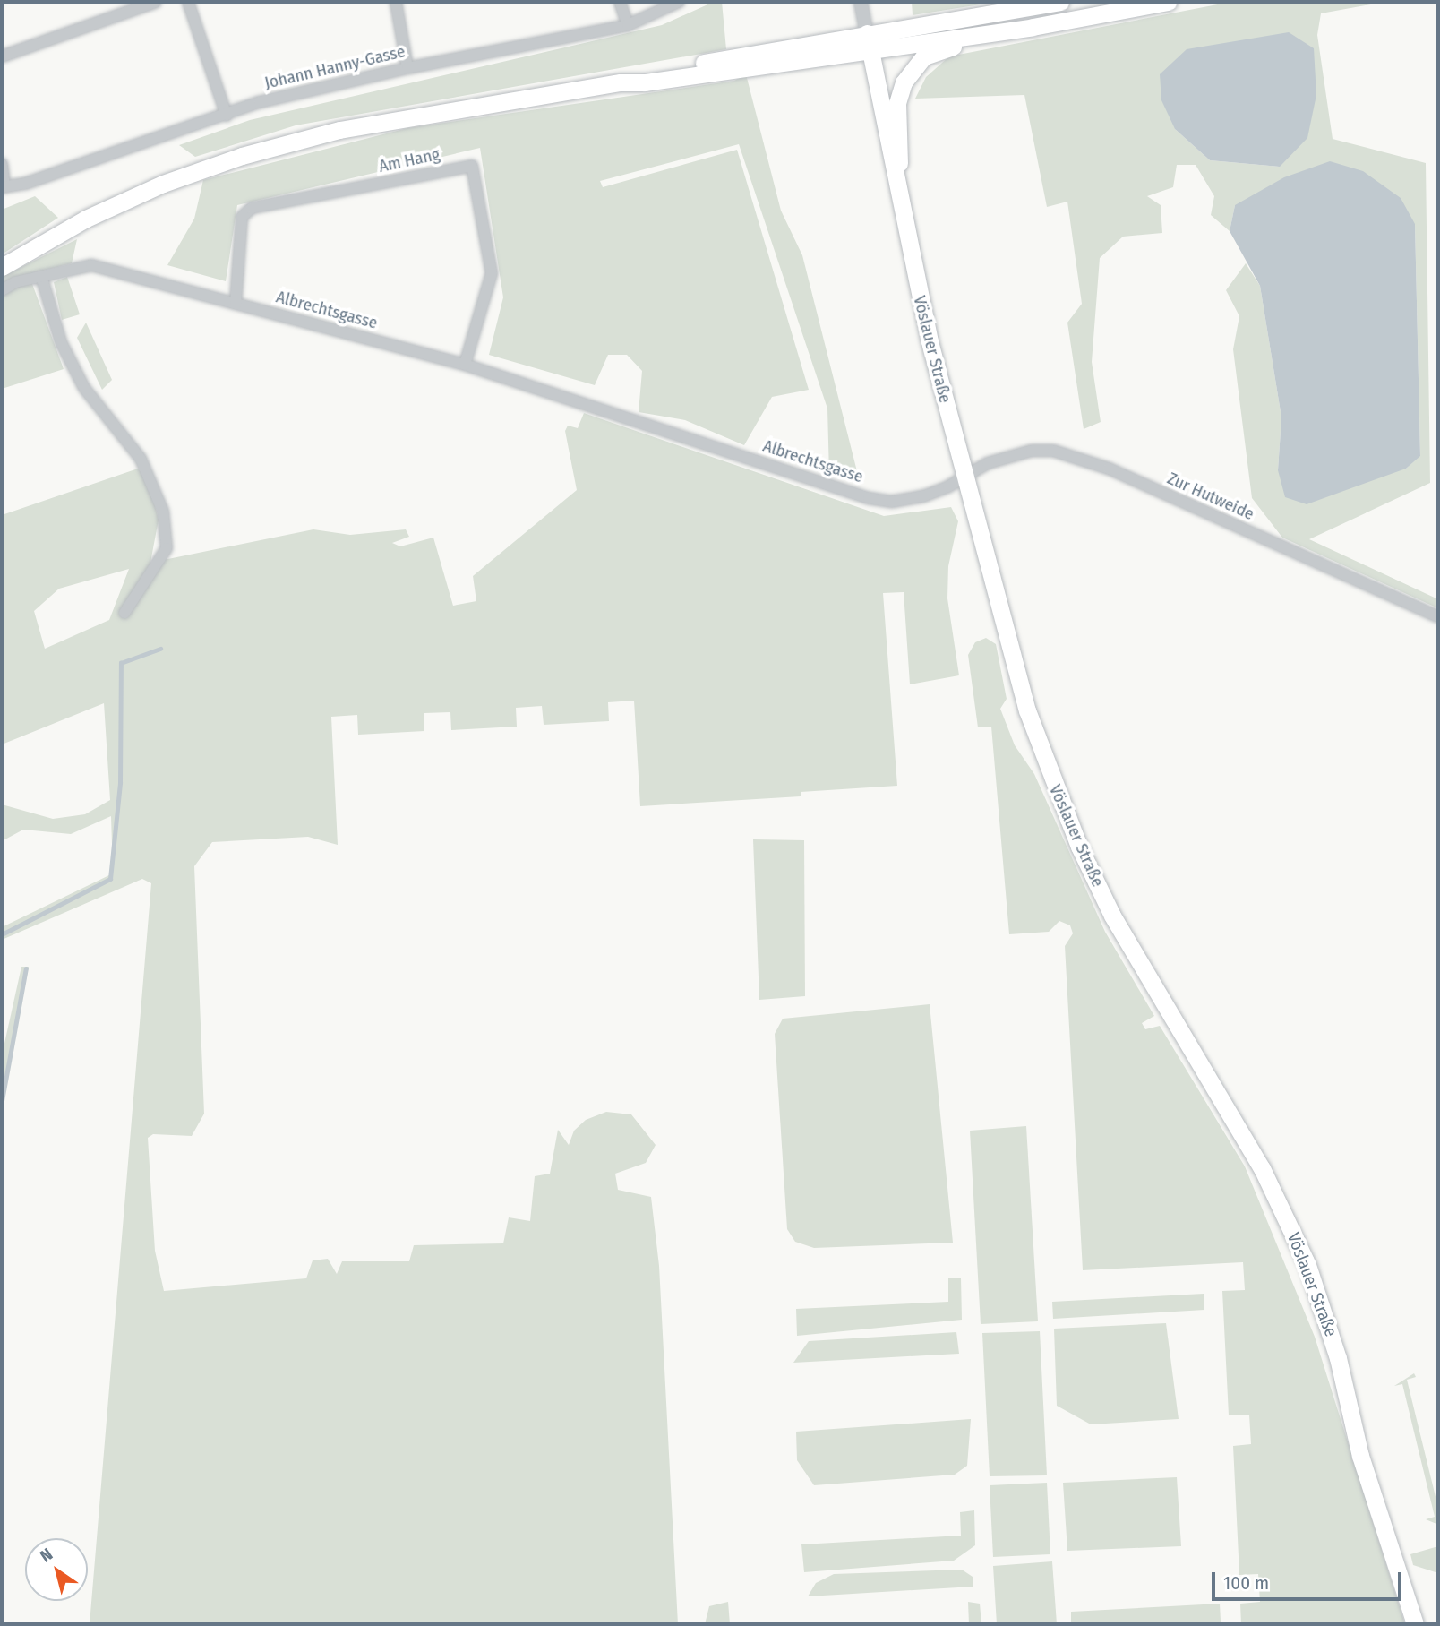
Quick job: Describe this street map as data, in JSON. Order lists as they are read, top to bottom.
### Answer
{
  "streets": {
    "main road": ["Vöslauer Straße"],
    "street": [
      "Johann Hanny-Gasse",
      "Am Hang",
      "Albrechtsgasse",
      "Zur Hutweide"
    ]
  },
  "crossings": [
    ["Am Hang", "Albrechtsgasse"],
    ["Albrechtsgasse", "Vöslauer Straße"],
    ["Albrechtsgasse", "Zur Hutweide"],
    ["Vöslauer Straße", "Zur Hutweide"]
  ],
  "scale_bar": "100 m",
  "north": "top left"
}
